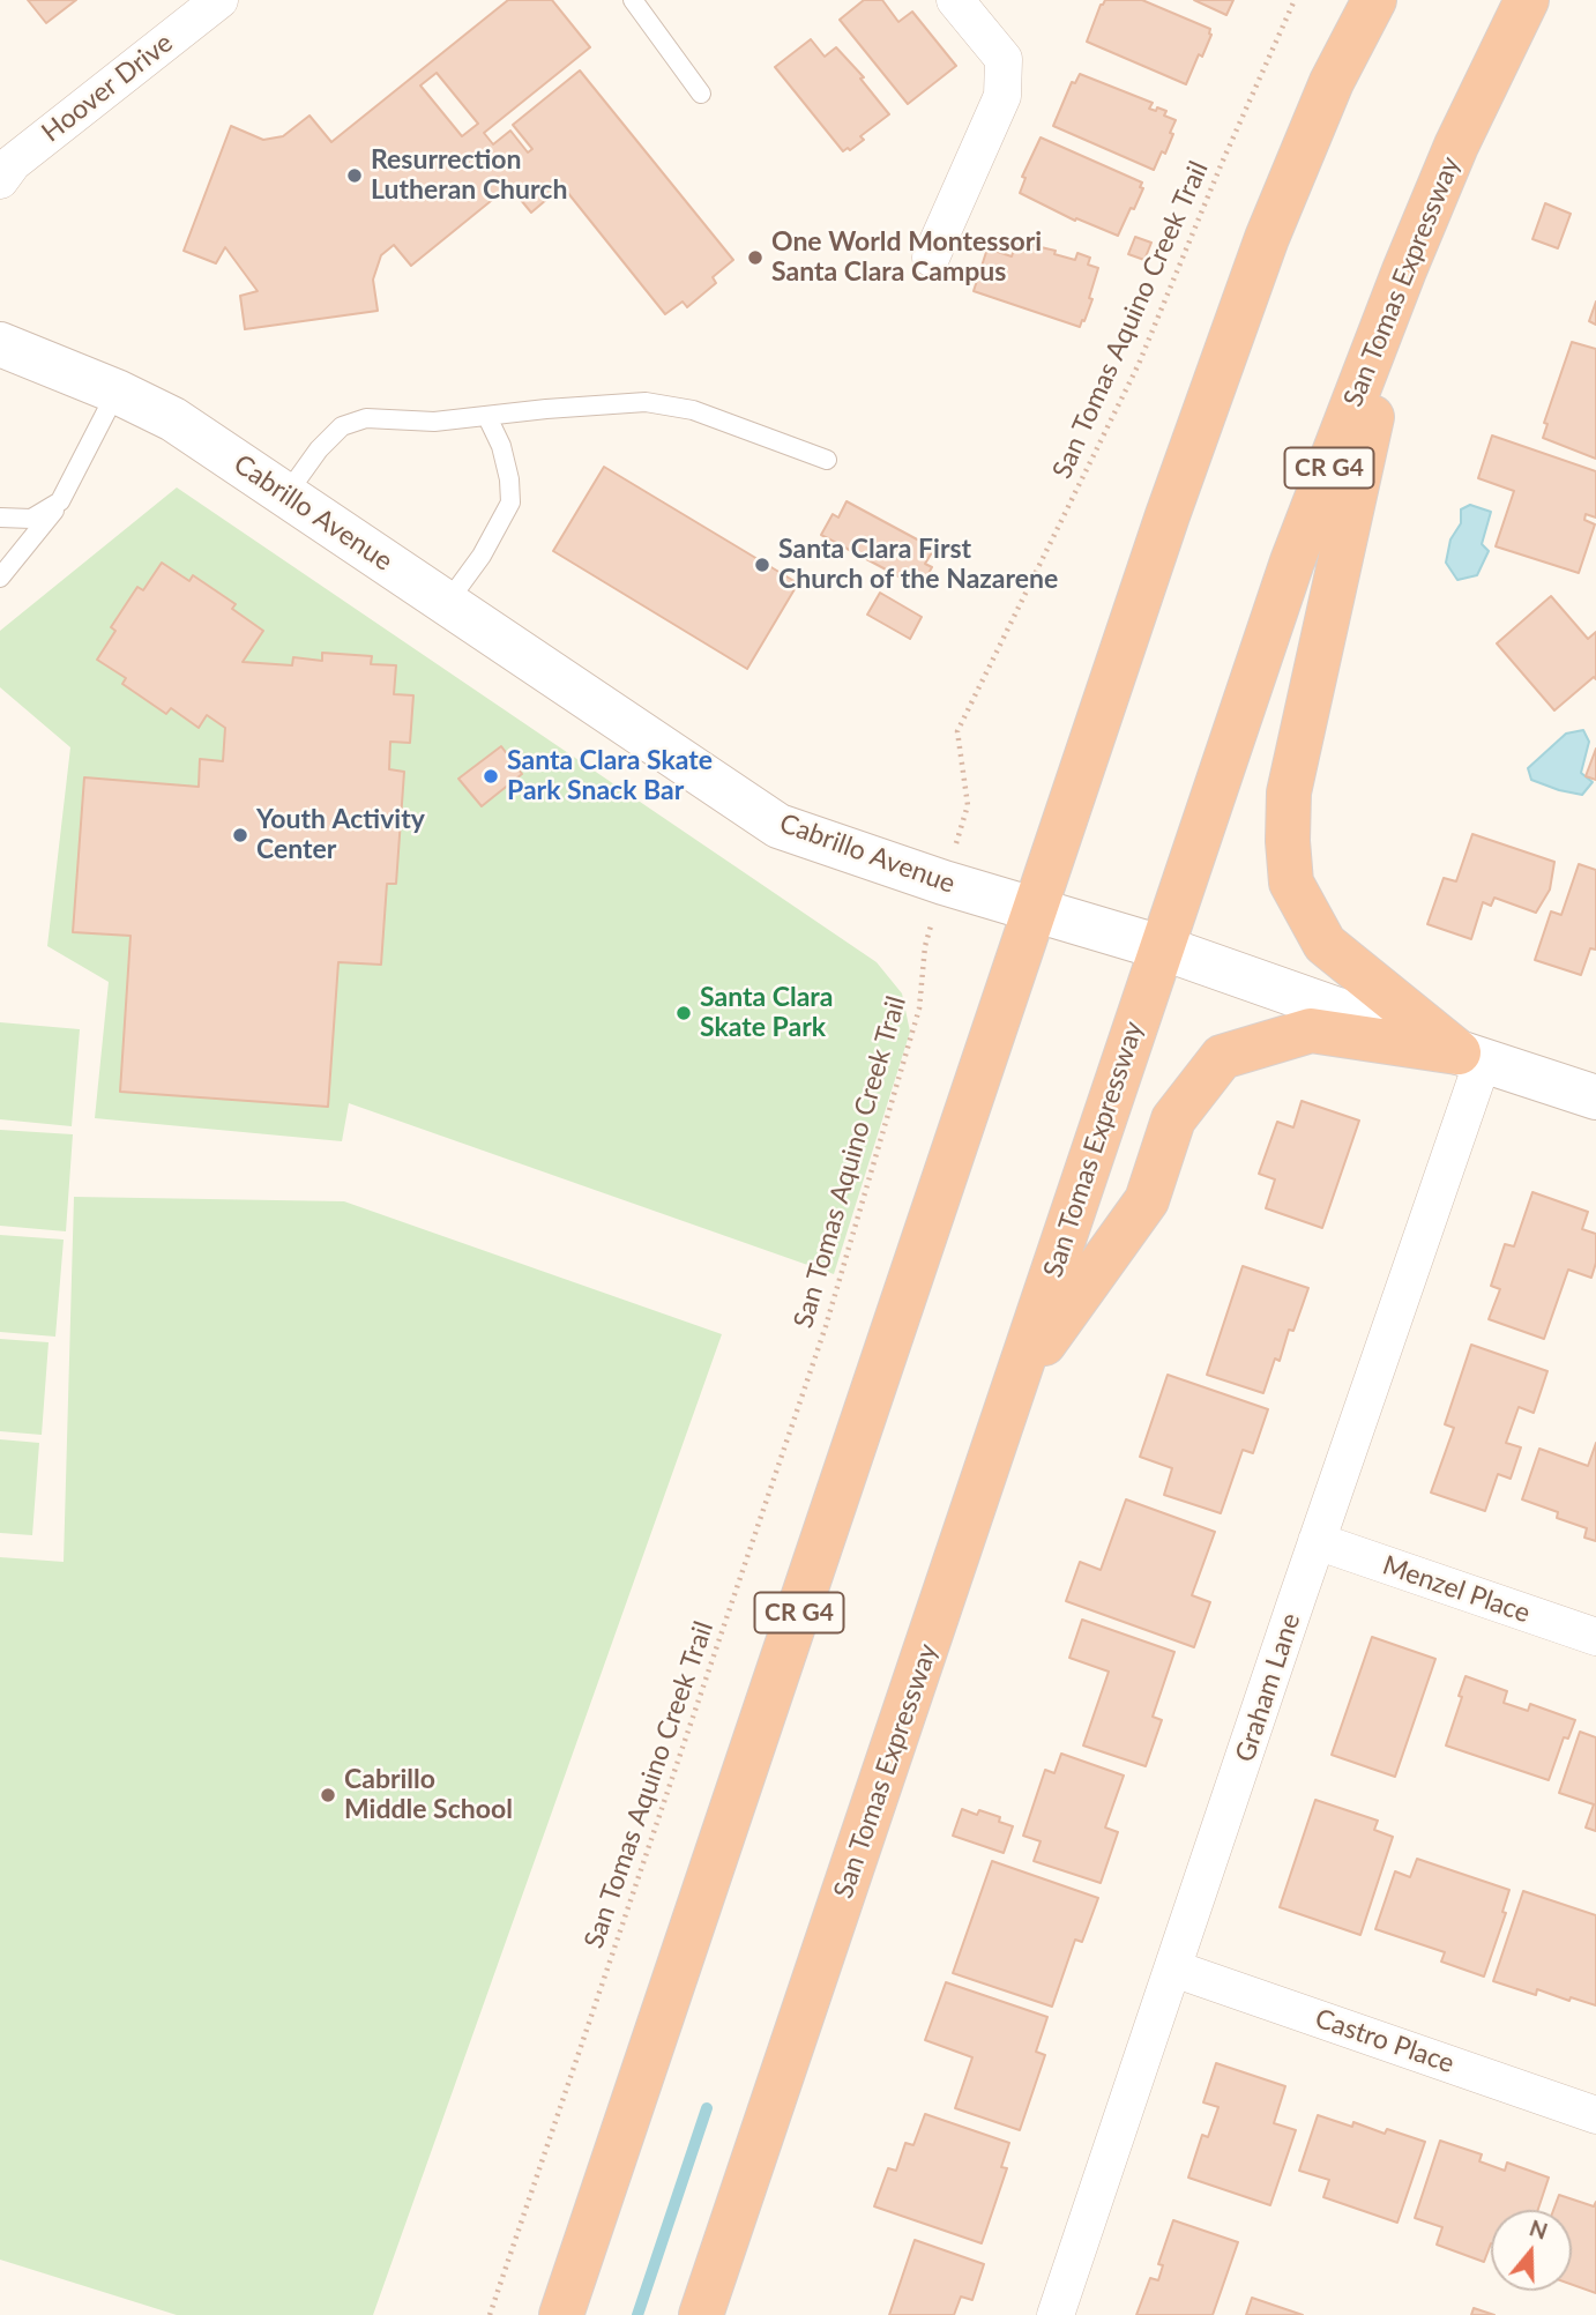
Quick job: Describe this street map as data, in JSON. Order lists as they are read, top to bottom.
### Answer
{
  "streets": {
    "highway": ["San Tomas Expressway", "CR G4"],
    "street": [
      "Hoover Drive",
      "Cabrillo Avenue",
      "Menzel Place",
      "Graham Lane",
      "Castro Place"
    ],
    "path": ["San Tomas Aquino Creek Trail"]
  },
  "crossings": [
    ["San Tomas Expressway", "Cabrillo Avenue"],
    ["San Tomas Aquino Creek Trail", "Cabrillo Avenue"],
    ["CR G4", "Cabrillo Avenue"],
    ["Cabrillo Avenue", "Graham Lane"],
    ["Menzel Place", "Graham Lane"],
    ["Graham Lane", "Castro Place"]
  ],
  "places": [
    "Resurrection Lutheran Church",
    "One World Montessori Santa Clara Campus",
    "Santa Clara First Church of the Nazarene",
    "Santa Clara Skate Park Snack Bar",
    "Youth Activity Center",
    "Santa Clara Skate Park",
    "Cabrillo Middle School"
  ],
  "north": "top"
}
